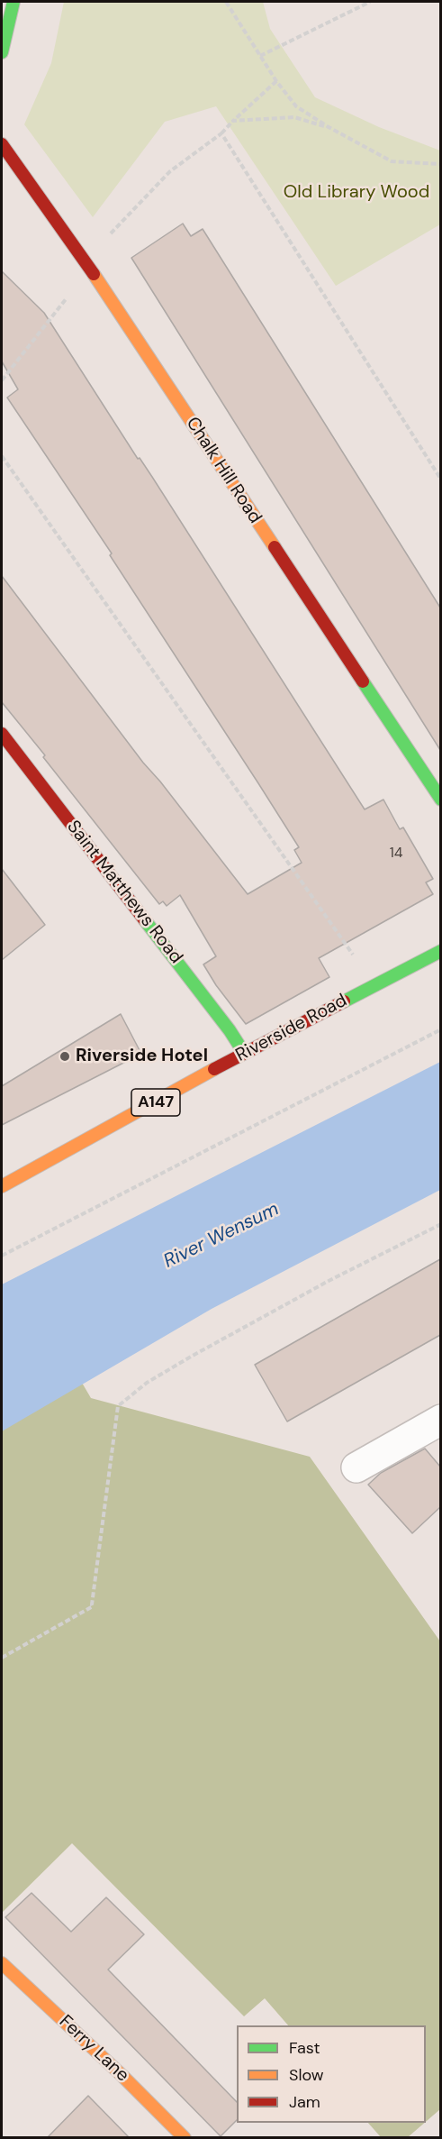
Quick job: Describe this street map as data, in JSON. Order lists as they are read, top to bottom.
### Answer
{
  "streets": {
    "street": [
      "Chalk Hill Road",
      "Saint Matthews Road",
      "Riverside Road",
      "A147",
      "Ferry Lane"
    ]
  },
  "crossings": [
    ["Saint Matthews Road", "Riverside Road"]
  ],
  "water": ["River Wensum"],
  "parks": ["Old Library Wood"],
  "places": ["Riverside Hotel"],
  "house_numbers": ["14"],
  "legend": ["Fast", "Slow", "Jam"]
}
